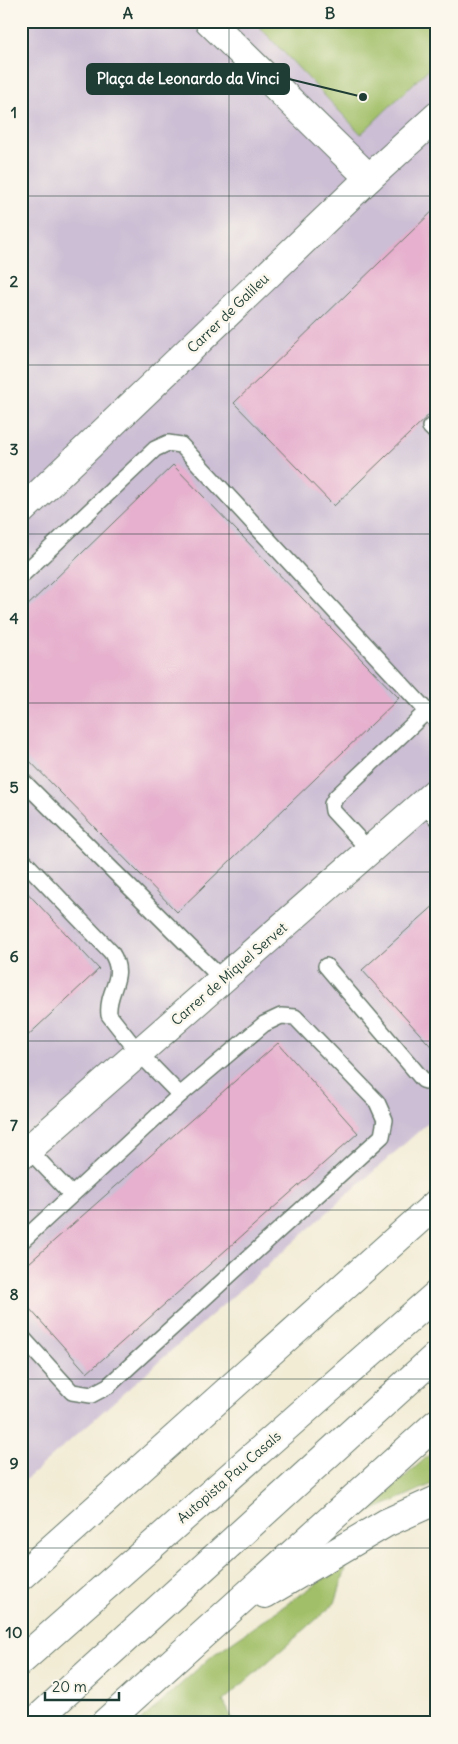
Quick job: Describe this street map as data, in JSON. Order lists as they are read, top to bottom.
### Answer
{
  "streets": {
    "main road": ["Carrer de Galileu", "Carrer de Miquel Servet", "Autopista Pau Casals"]
  },
  "places": ["Plaça de Leonardo da Vinci"],
  "scale_bar": "20 m",
  "grid": {
    "columns": ["A", "B"],
    "rows": [
      "1",
      "2",
      "3",
      "4",
      "5",
      "6",
      "7",
      "8",
      "9",
      "10"
    ]
  }
}
